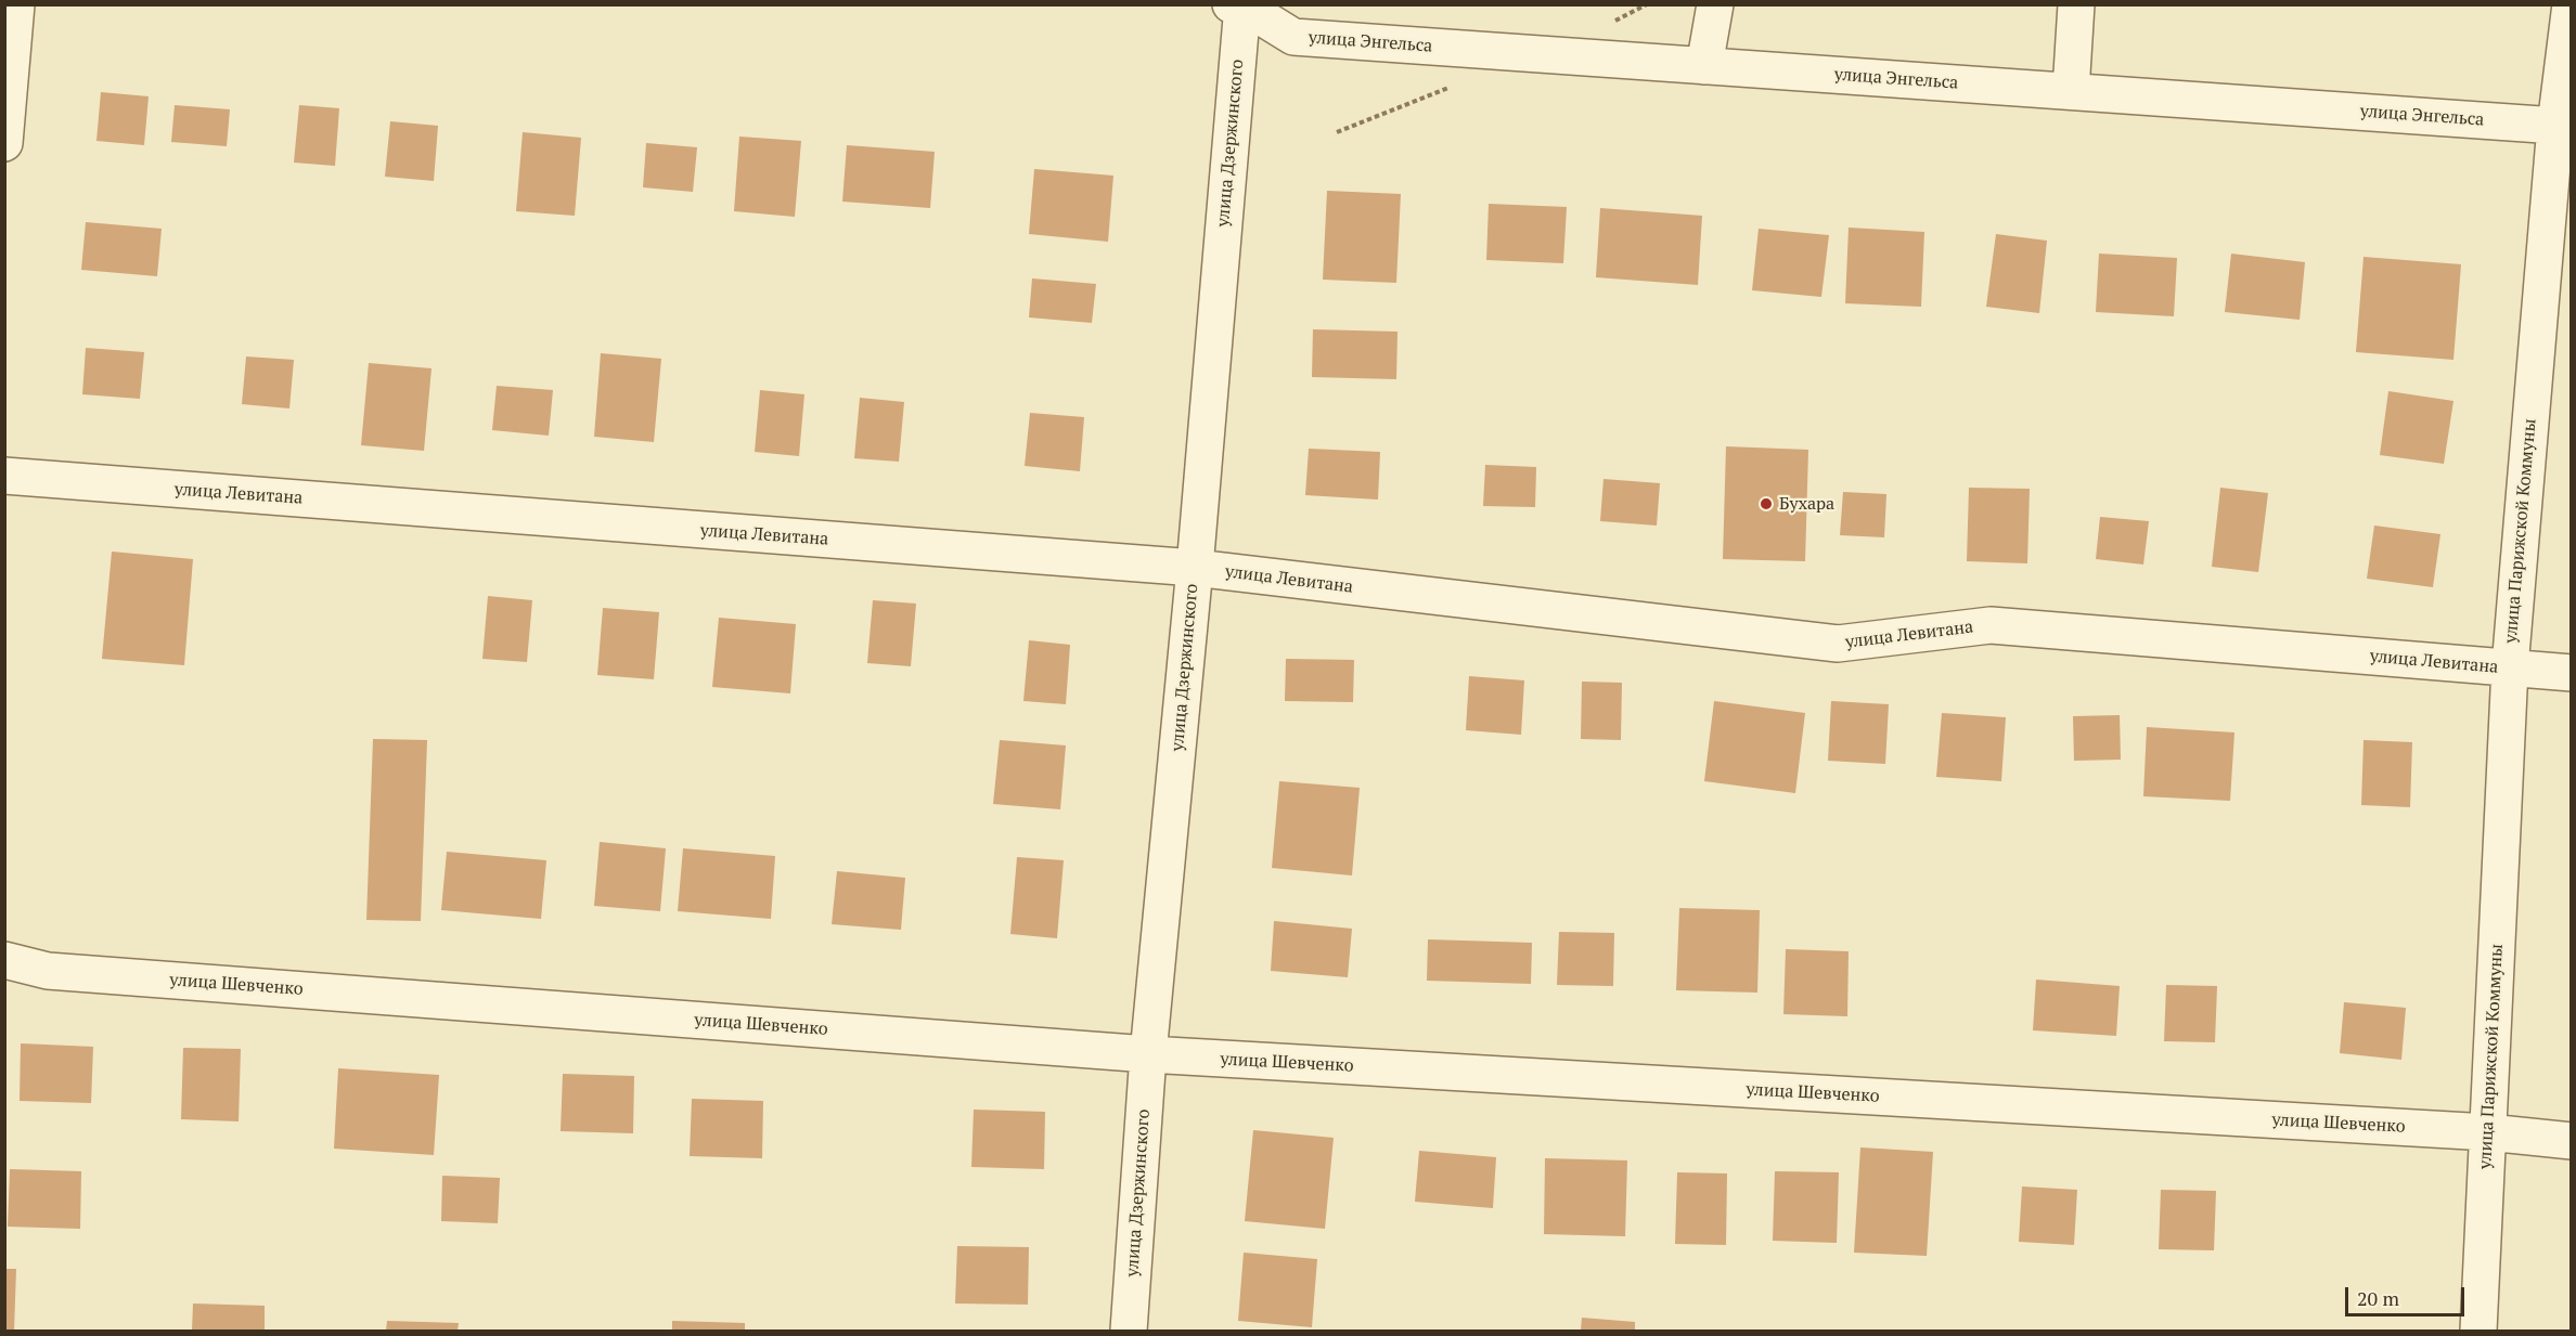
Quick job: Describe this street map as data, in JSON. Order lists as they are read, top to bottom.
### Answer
{
  "streets": {
    "street": [
      "улица Энгельса",
      "улица Дзержинского",
      "улица Левитана",
      "улица Парижской Коммуны",
      "улица Шевченко"
    ]
  },
  "crossings": [
    ["улица Энгельса", "улица Дзержинского"],
    ["улица Энгельса", "улица Парижской Коммуны"],
    ["улица Дзержинского", "улица Левитана"],
    ["улица Дзержинского", "улица Шевченко"],
    ["улица Левитана", "улица Парижской Коммуны"],
    ["улица Парижской Коммуны", "улица Шевченко"]
  ],
  "places": ["Бухара"],
  "scale_bar": "20 m"
}
